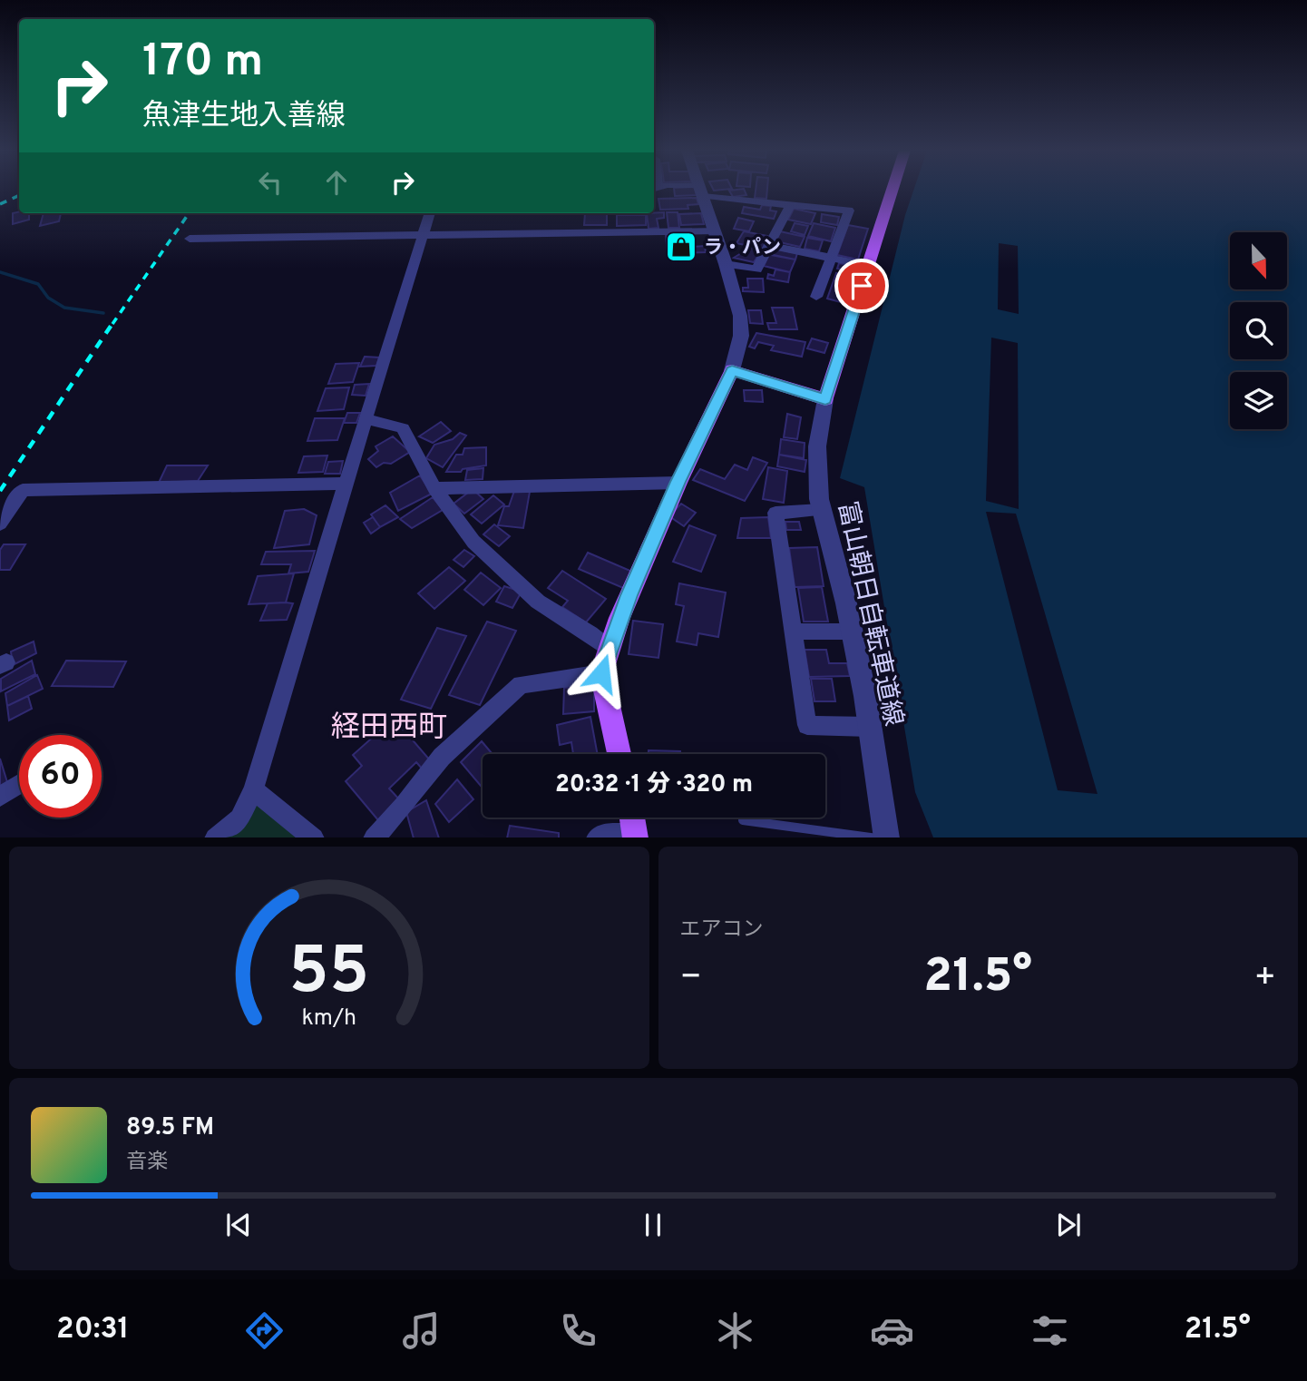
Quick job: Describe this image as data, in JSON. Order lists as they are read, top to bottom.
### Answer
{
  "streets": {
    "street": ["富山朝日自転車道線"]
  },
  "districts": ["経田西町"],
  "places": {
    "shop": ["ラ・パン"]
  },
  "north": "bottom",
  "page": {
    "turn": ["170 m", "魚津生地入善線"],
    "limit": "60",
    "trip": "20:32 · 1 分 · 320 m",
    "tile": "エアコン",
    "heat": ["−", "21.5°", "+"],
    "song": ["89.5 FM", "音楽"],
    "tabs": ["20:31", "21.5°"],
    "gauge": ["55", "km/h"]
  }
}
